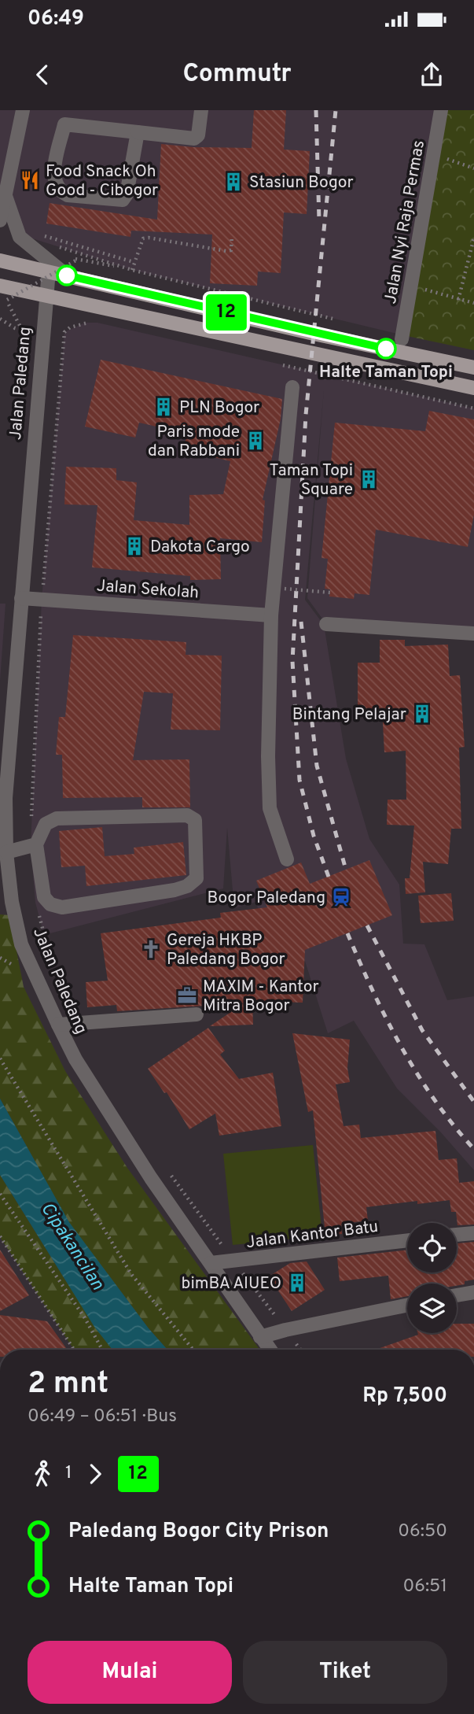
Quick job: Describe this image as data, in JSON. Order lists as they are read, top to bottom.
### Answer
{
  "streets": {
    "street": [
      "Jalan Nyi Raja Permas",
      "Jalan Paledang",
      "Jalan Sekolah",
      "Jalan Kantor Batu"
    ]
  },
  "crossings": [
    ["Jalan Paledang", "Jalan Sekolah"],
    ["Jalan Paledang", "Jalan Kantor Batu"]
  ],
  "water": ["Cipakancilan"],
  "places": {
    "restaurant": ["Food Snack Oh Good - Cibogor"],
    "building": [
      "Stasiun Bogor",
      "PLN Bogor",
      "Paris mode dan Rabbani",
      "Taman Topi Square",
      "Dakota Cargo",
      "Bintang Pelajar",
      "bimBA AIUEO"
    ],
    "other": ["Halte Taman Topi"],
    "station": ["Bogor Paledang"],
    "church": ["Gereja HKBP Paledang Bogor"],
    "office": ["MAXIM - Kantor Mitra Bogor"]
  },
  "lines": ["bus line 12"],
  "page": {
    "status": "06:49",
    "header": "Commutr",
    "on_map": "12",
    "heading": ["2 mnt", "06:49 – 06:51 · Bus", "Rp 7,500"],
    "legs": ["1", "12"],
    "list": [
      {
        "name": "Paledang Bogor City Prison",
        "value": "06:50"
      },
      {
        "name": "Halte Taman Topi",
        "value": "06:51"
      }
    ],
    "buttons": ["Mulai", "Tiket"]
  }
}
